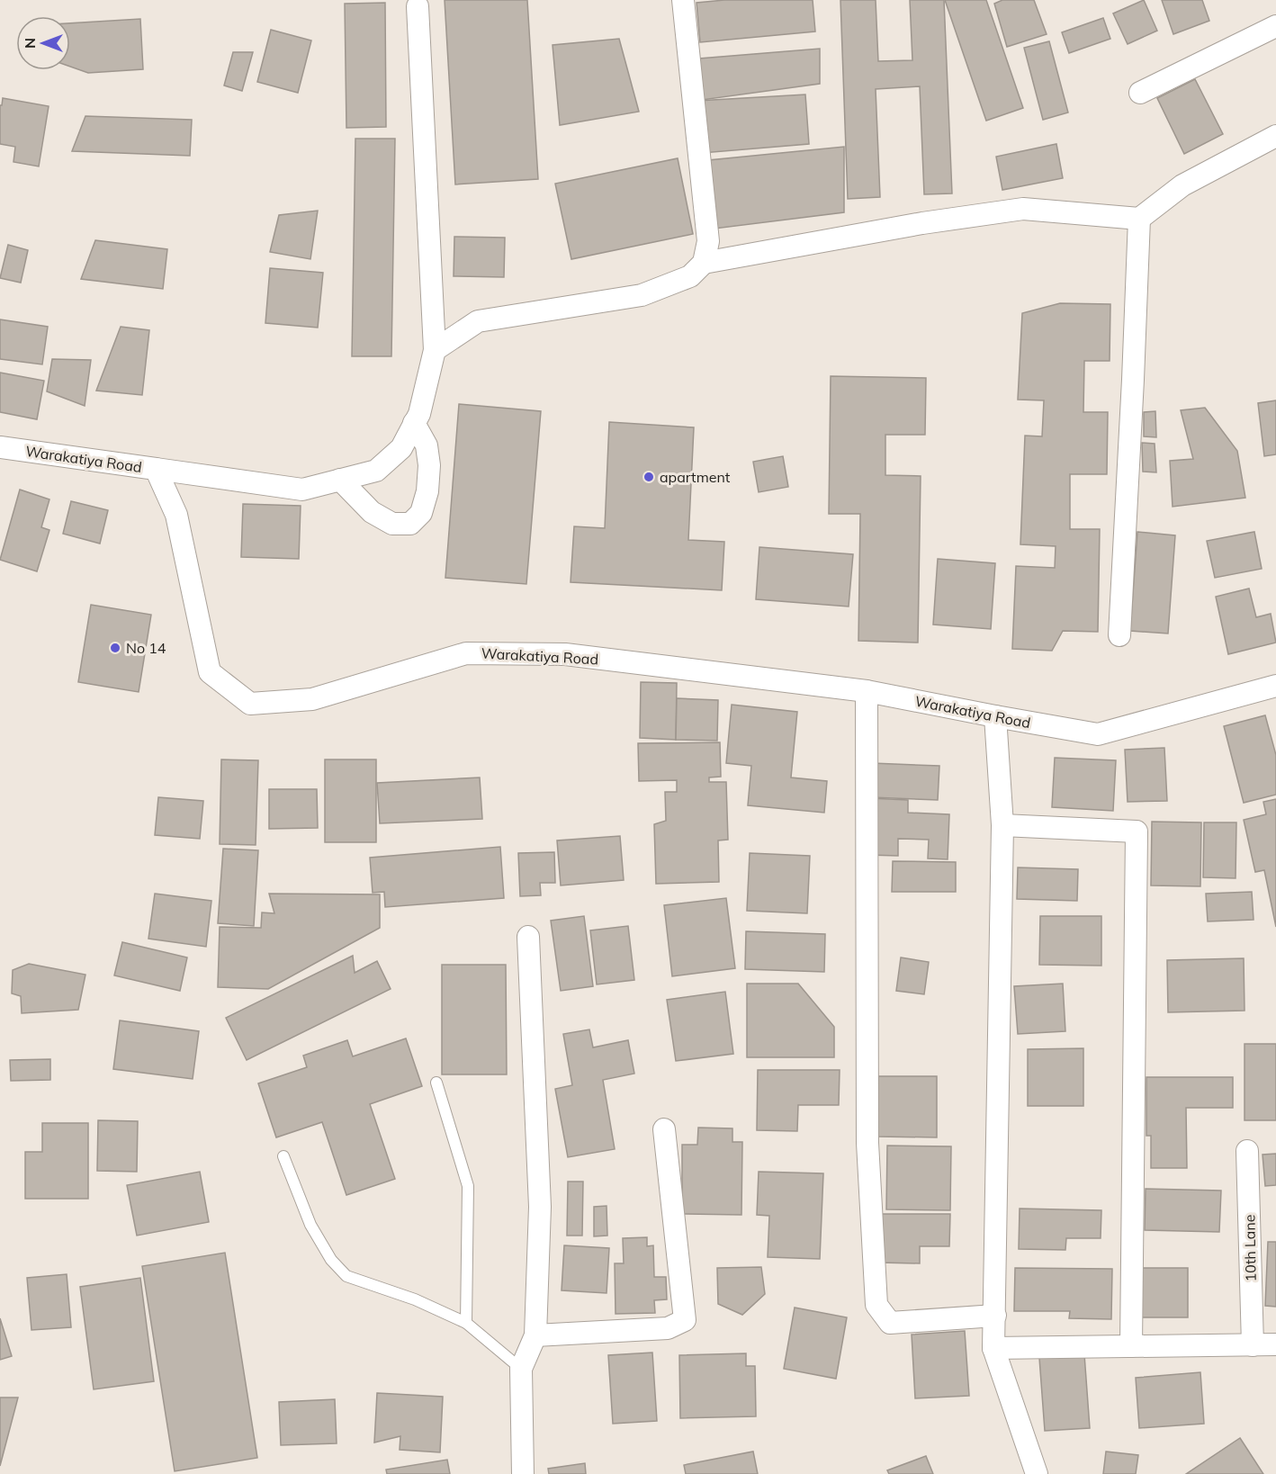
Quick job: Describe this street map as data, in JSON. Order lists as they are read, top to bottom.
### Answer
{
  "streets": {
    "street": ["Warakatiya Road", "10th Lane"]
  },
  "places": ["apartment", "No 14"],
  "north": "left"
}
